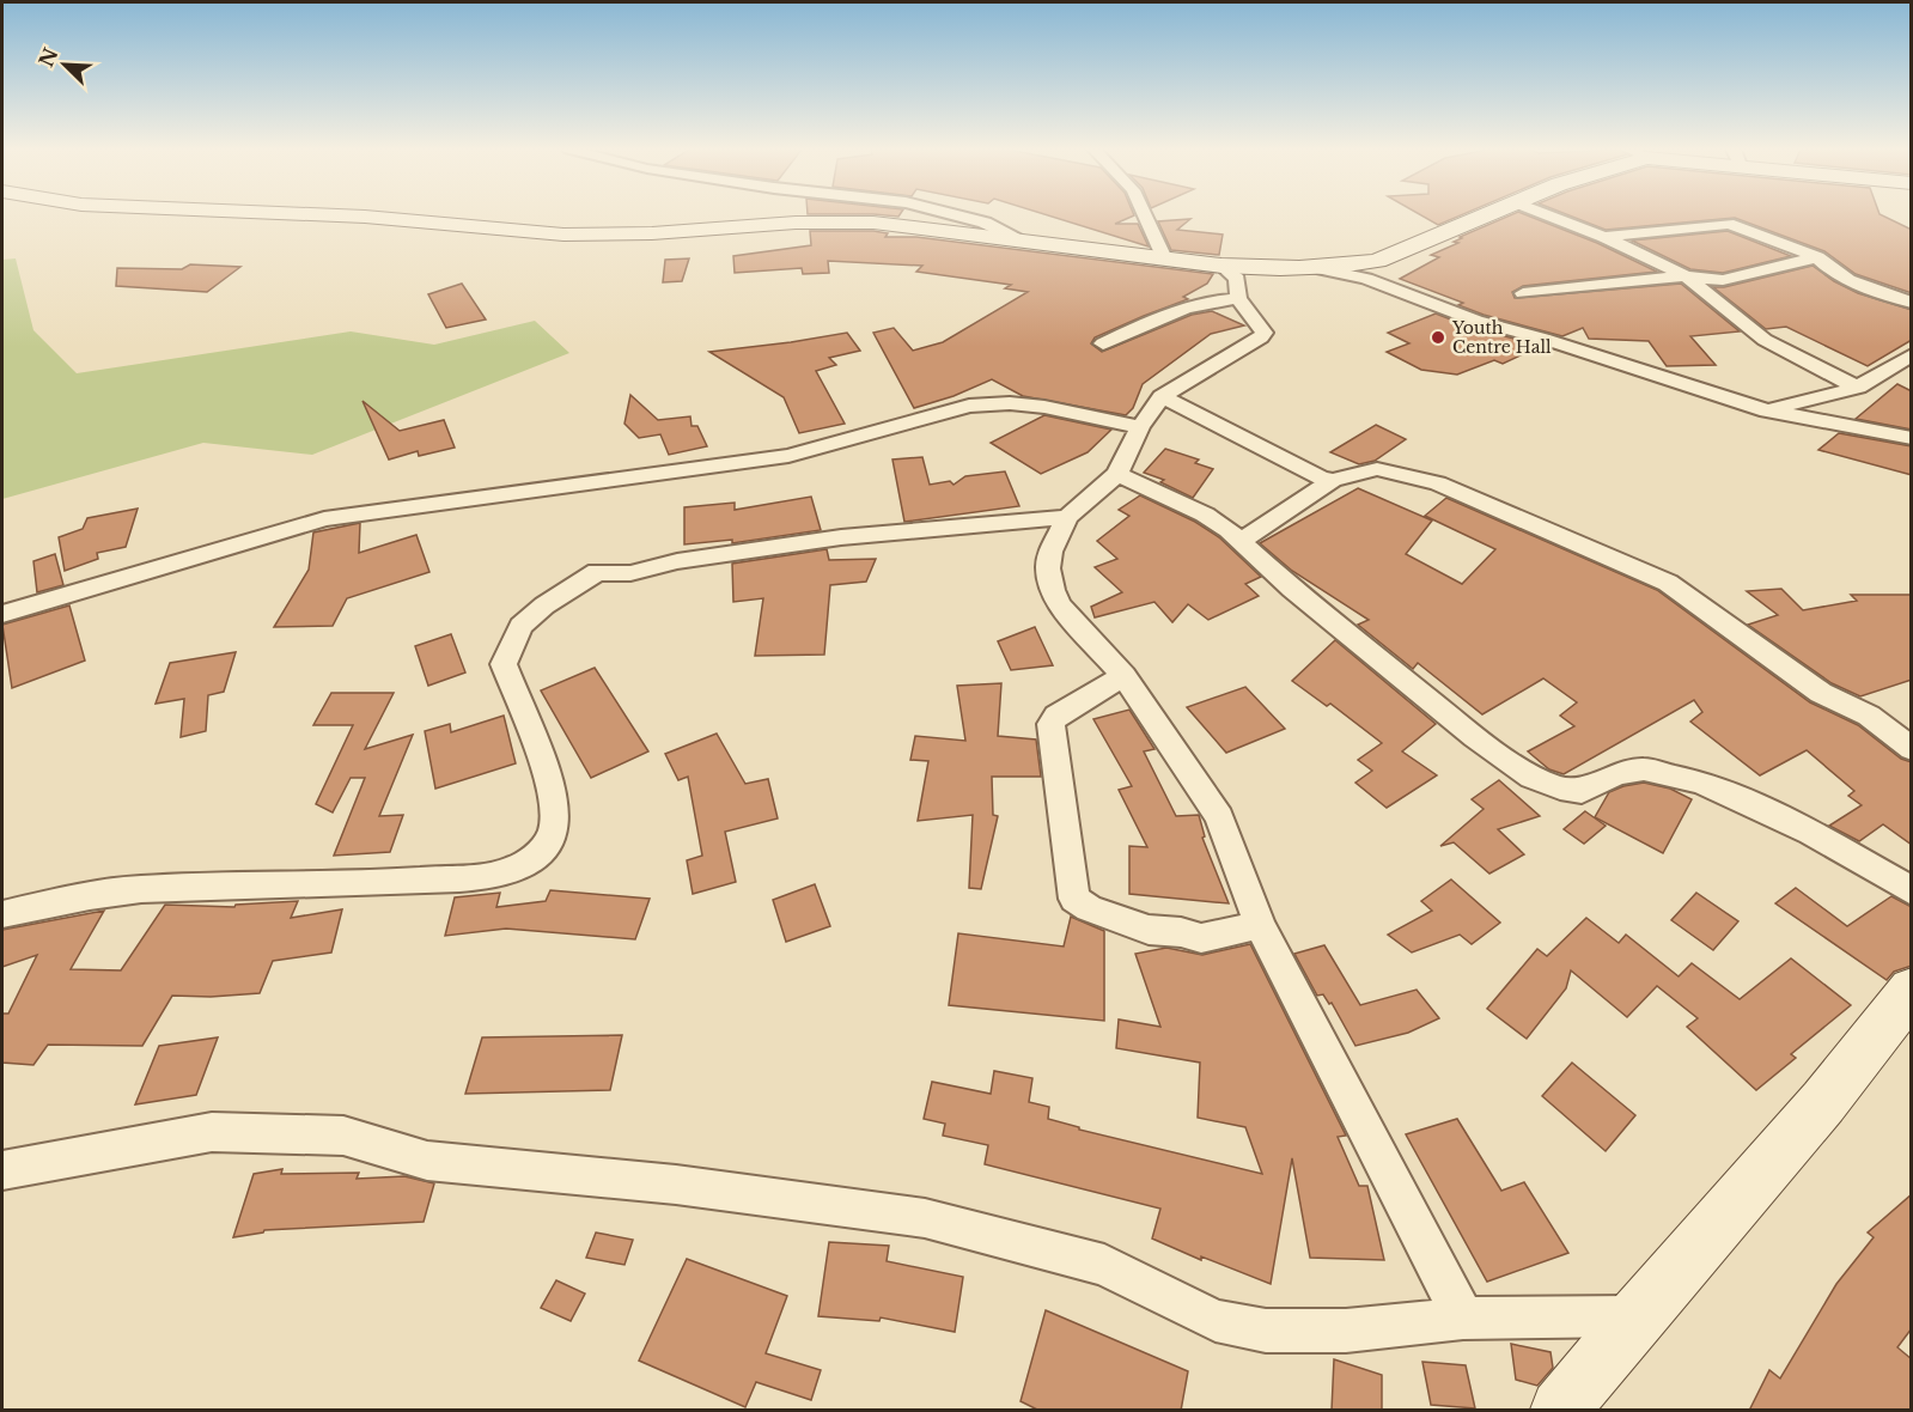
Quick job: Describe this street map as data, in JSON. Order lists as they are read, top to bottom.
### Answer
{
  "places": ["Youth Centre Hall"],
  "north": "top left"
}
